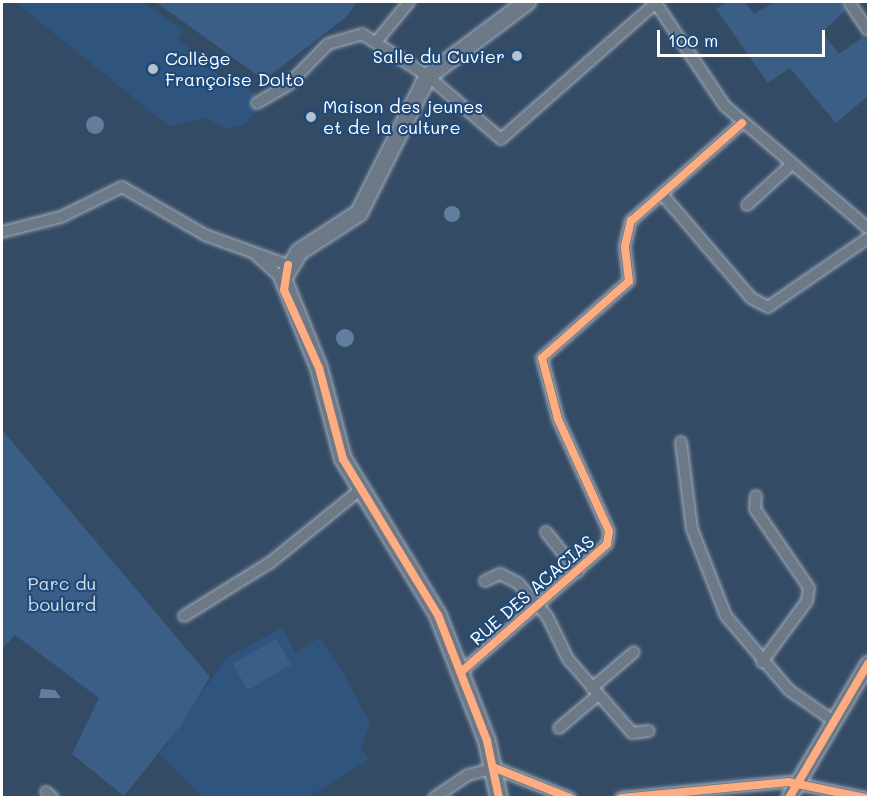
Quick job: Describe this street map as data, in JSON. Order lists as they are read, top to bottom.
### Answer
{
  "streets": {
    "street": ["RUE DES ACACIAS"]
  },
  "parks": ["Parc du boulard"],
  "places": ["Salle du Cuvier", "Collège Françoise Dolto", "Maison des jeunes et de la culture"],
  "scale_bar": "100 m"
}
